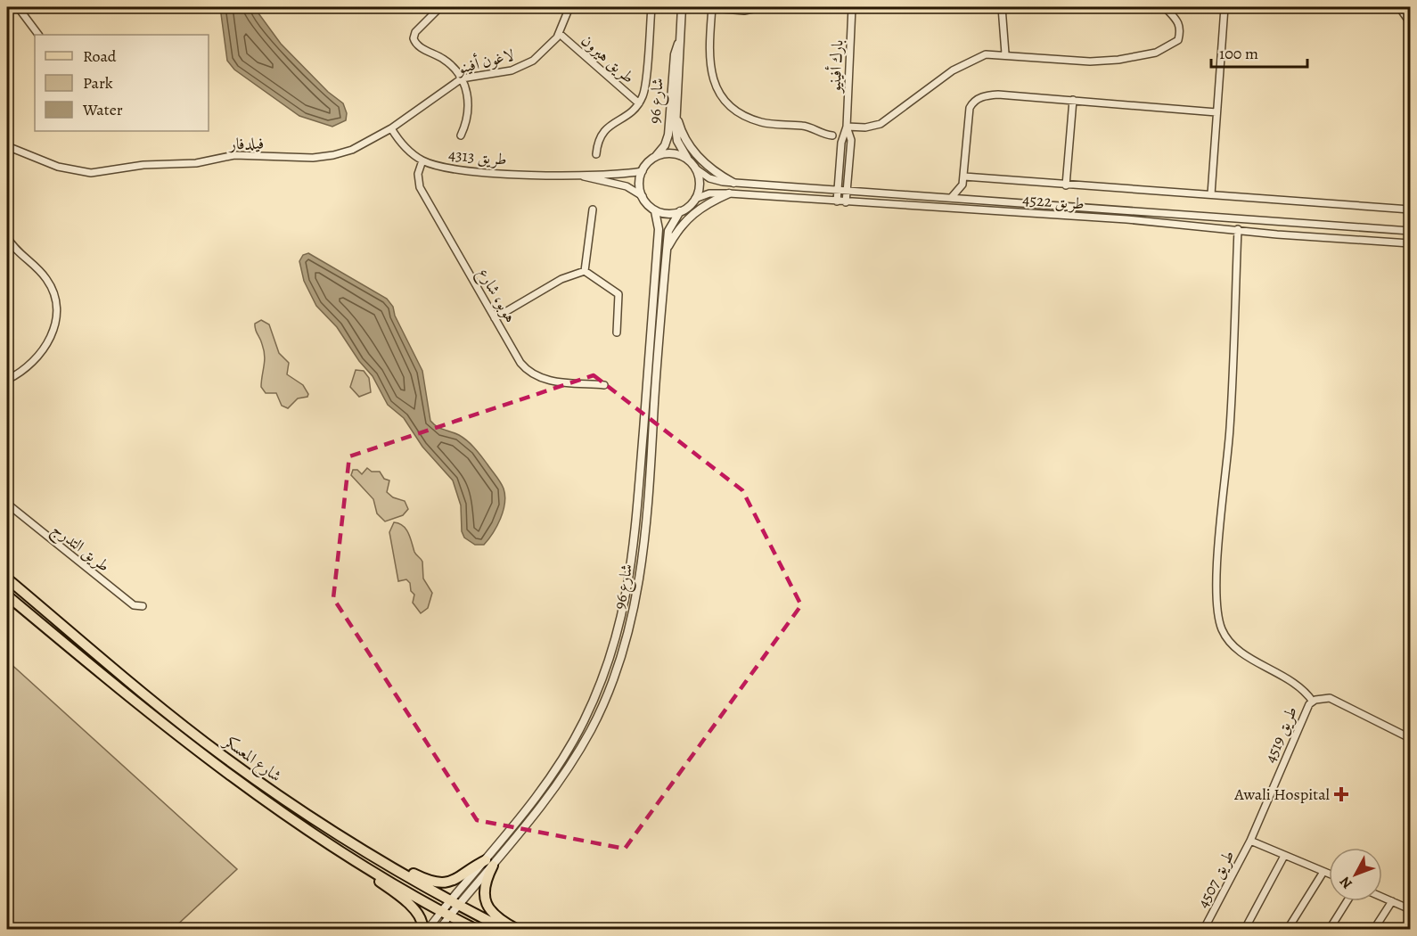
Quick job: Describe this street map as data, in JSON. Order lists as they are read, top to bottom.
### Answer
{
  "streets": {
    "main road": ["شارع المعسكر"],
    "street": [
      "طريق هيرون",
      "لاغون أفينو",
      "بارك أفينيو",
      "شارع 96",
      "فيلدفار",
      "طريق 4313",
      "طريق 4522",
      "هوبو، شارع",
      "طريق التدرج",
      "طريق 4519",
      "طريق 4507"
    ]
  },
  "crossings": [
    ["طريق هيرون", "لاغون أفينو"],
    ["لاغون أفينو", "فيلدفار"],
    ["لاغون أفينو", "طريق 4313"],
    ["بارك أفينيو", "طريق 4522"],
    ["شارع 96", "طريق 4313"],
    ["شارع 96", "طريق 4522"],
    ["شارع 96", "شارع المعسكر"],
    ["فيلدفار", "طريق 4313"],
    ["طريق 4313", "طريق 4522"],
    ["طريق 4313", "هوبو، شارع"],
    ["طريق 4519", "طريق 4507"]
  ],
  "places": {
    "health": ["Awali Hospital"]
  },
  "legend": ["Road", "Park", "Water"],
  "scale_bar": "100 m",
  "north": "bottom left"
}
